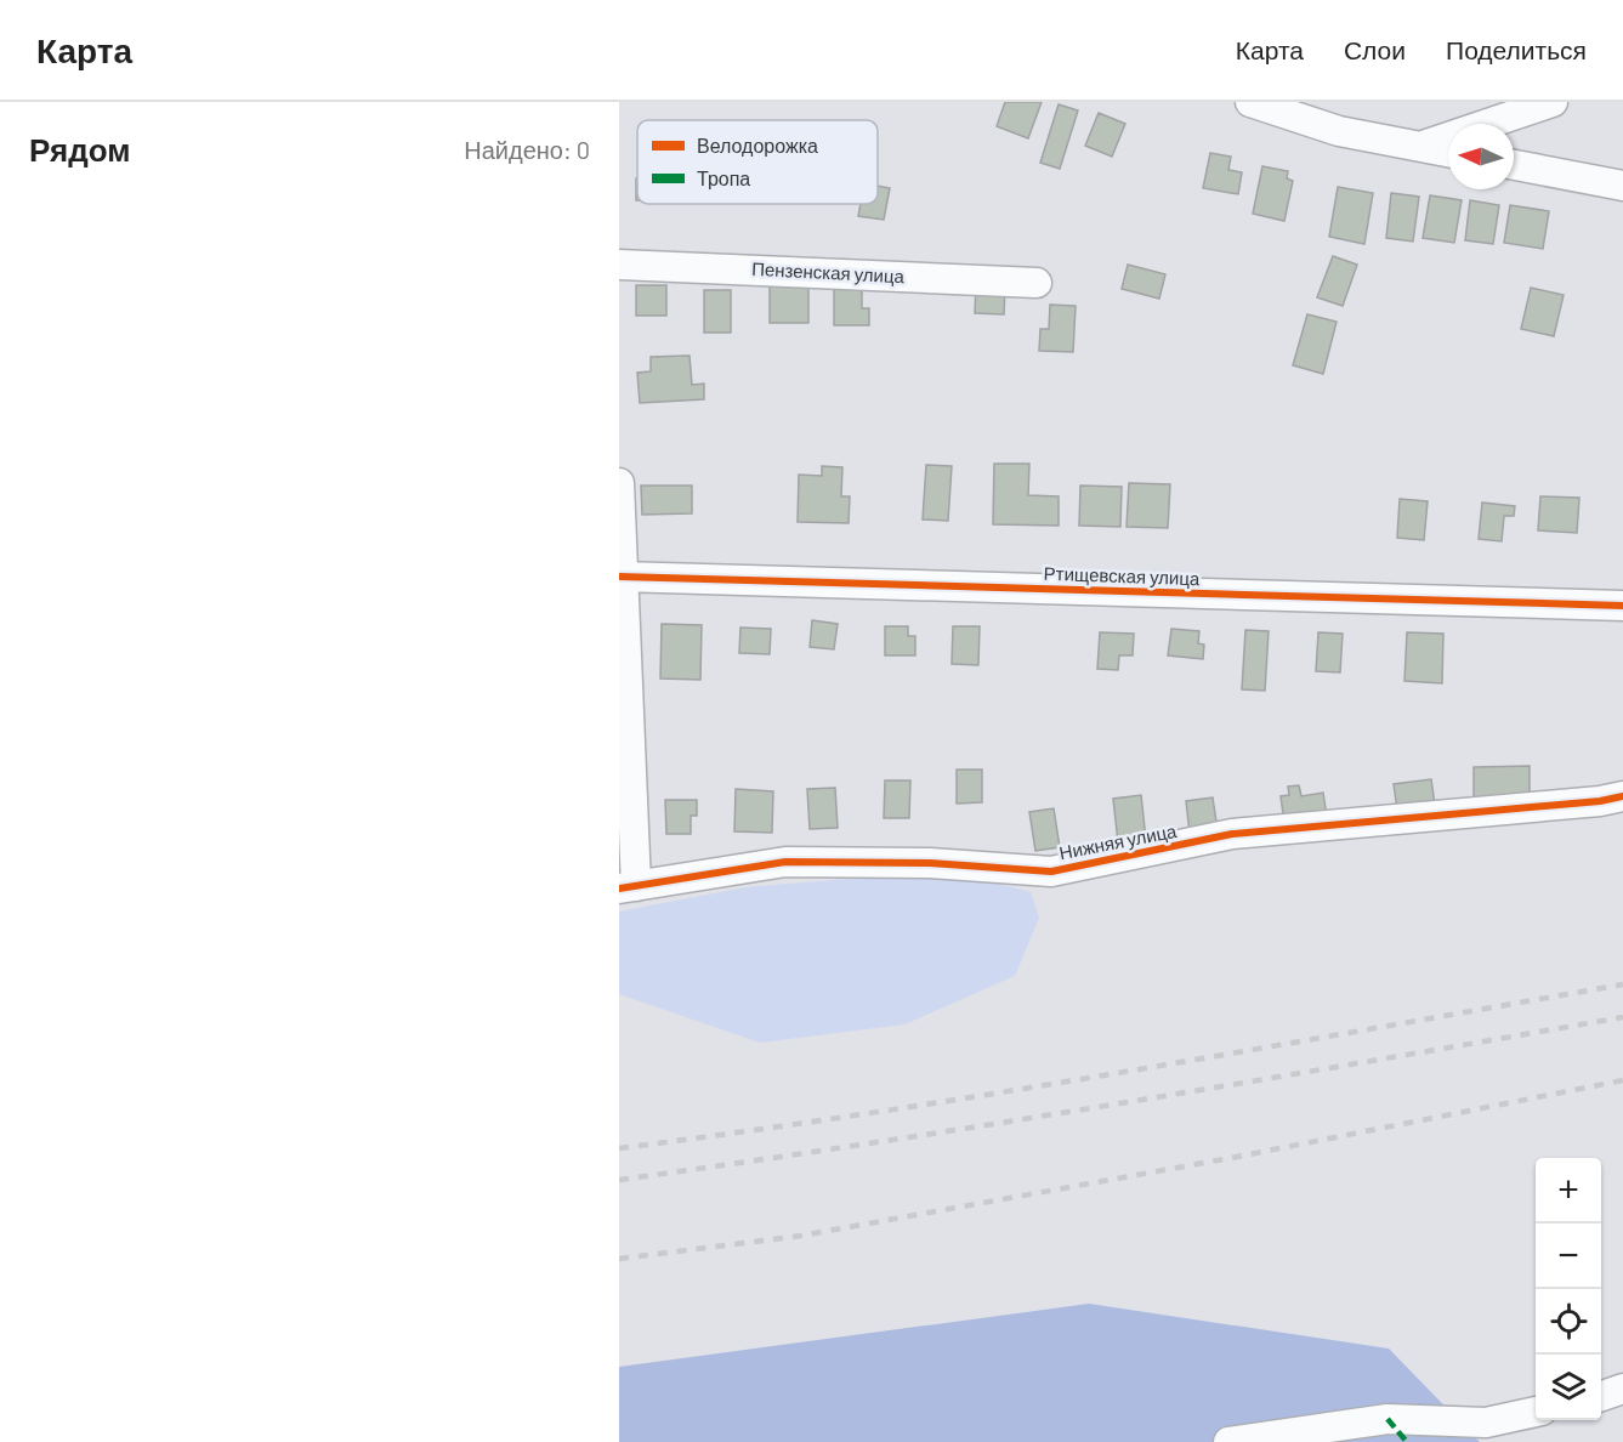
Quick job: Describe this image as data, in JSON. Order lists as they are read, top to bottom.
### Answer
{
  "streets": {
    "street": ["Пензенская улица", "Ртищевская улица", "Нижняя улица"]
  },
  "legend": ["Велодорожка", "Тропа"],
  "north": "left",
  "page": {
    "header": "Карта",
    "nav": ["Карта", "Слои", "Поделиться"],
    "heading": ["Рядом", "Найдено: 0"],
    "map_buttons": ["+", "−"]
  }
}
